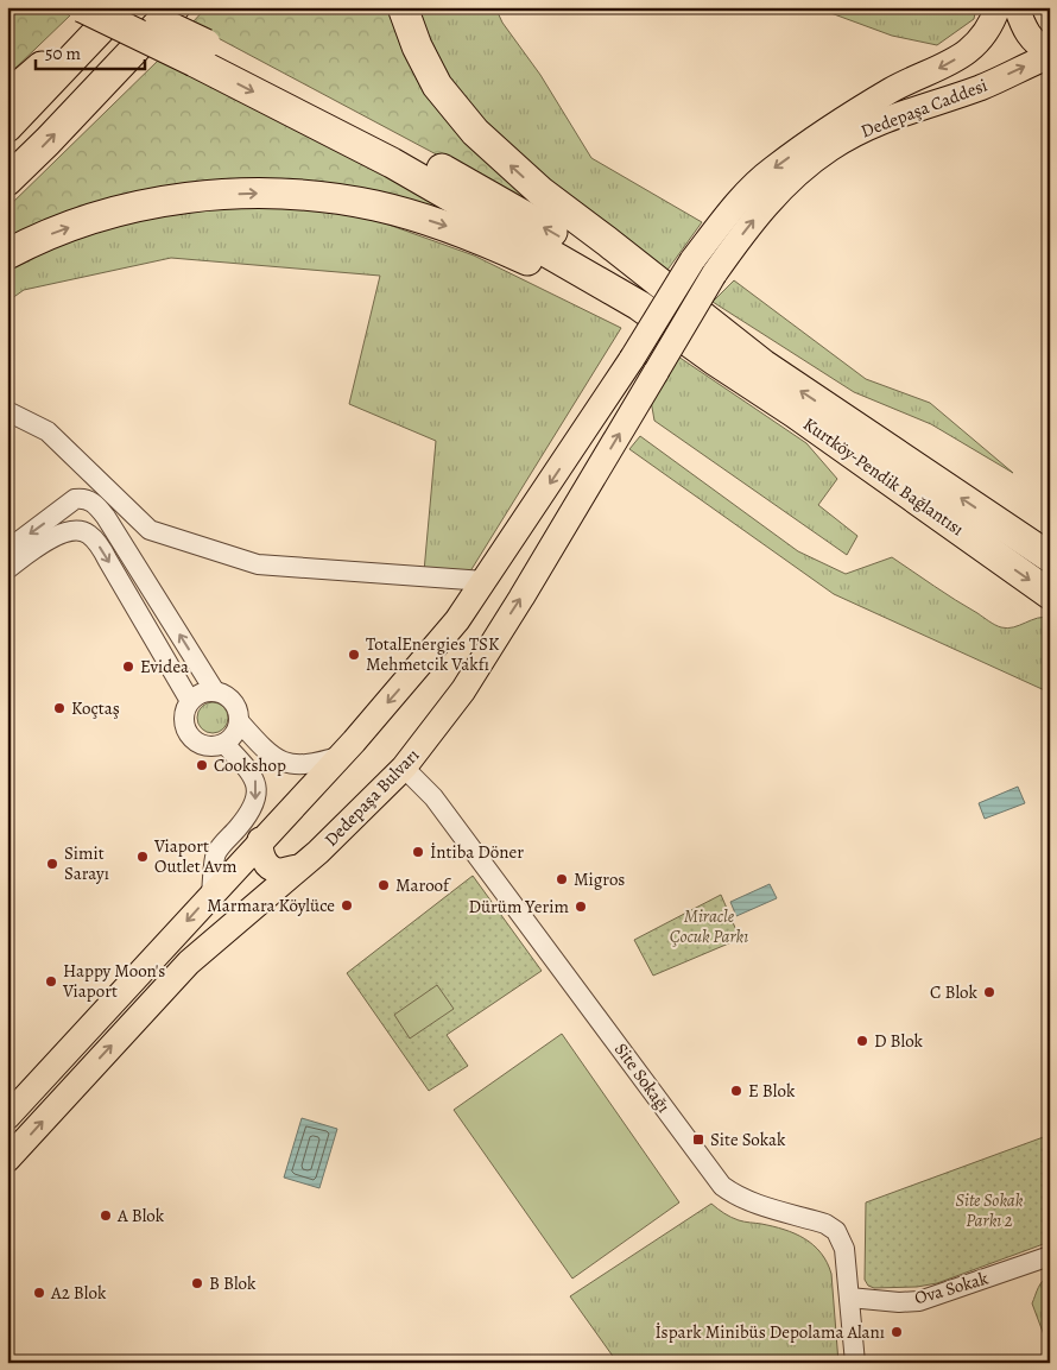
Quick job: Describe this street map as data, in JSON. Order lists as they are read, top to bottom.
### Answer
{
  "streets": {
    "highway": ["Kurtköy-Pendik Bağlantısı"],
    "main road": ["Dedepaşa Caddesi", "Dedepaşa Bulvarı"],
    "street": ["Site Sokağı", "Ova Sokak"]
  },
  "crossings": [
    ["Dedepaşa Caddesi", "Dedepaşa Bulvarı"],
    ["Dedepaşa Bulvarı", "Site Sokağı"],
    ["Site Sokağı", "Ova Sokak"]
  ],
  "parks": ["Miracle Çocuk Parkı", "Site Sokak Parkı 2"],
  "places": {
    "other": [
      "TotalEnergies TSK Mehmetcik Vakfı",
      "Evidea",
      "Koçtaş",
      "Cookshop",
      "İntiba Döner",
      "Viaport Outlet Avm",
      "Simit Sarayı",
      "Migros",
      "Maroof",
      "Marmara Köylüce",
      "Dürüm Yerim",
      "Happy Moon's Viaport",
      "C Blok",
      "D Blok",
      "E Blok",
      "A Blok",
      "B Blok",
      "A2 Blok",
      "İspark Minibüs Depolama Alanı"
    ],
    "transit": ["Site Sokak"]
  },
  "scale_bar": "50 m"
}
